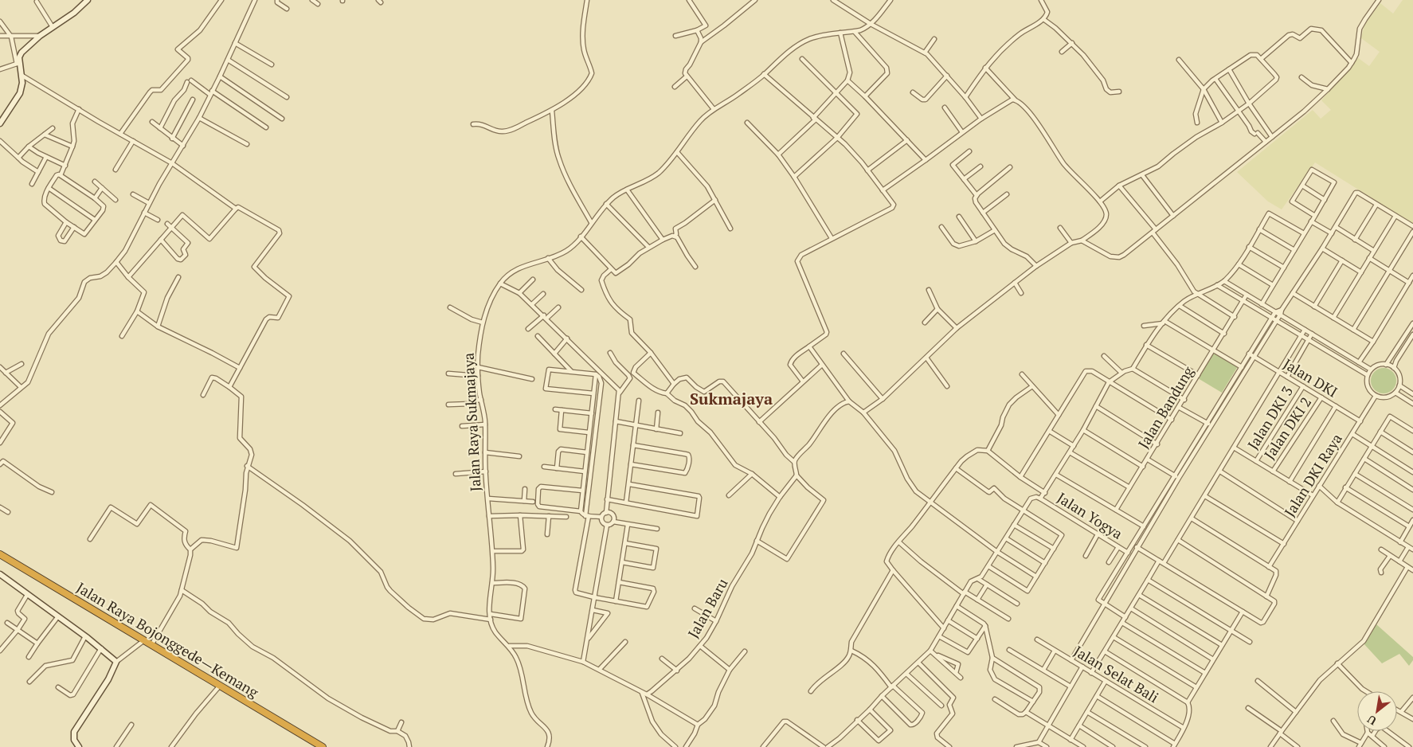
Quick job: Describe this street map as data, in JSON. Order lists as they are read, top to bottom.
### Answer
{
  "streets": {
    "highway": ["Jalan Raya Bojonggede—Kemang"],
    "street": [
      "Jalan DKI",
      "Jalan Bandung",
      "Jalan DKI 3",
      "Jalan Raya Sukmajaya",
      "Jalan DKI 2",
      "Jalan DKI Raya",
      "Jalan Yogya",
      "Jalan Baru",
      "Jalan Selat Bali"
    ]
  },
  "crossings": [
    ["Jalan DKI", "Jalan DKI 3"],
    ["Jalan DKI", "Jalan DKI 2"],
    ["Jalan DKI", "Jalan DKI Raya"]
  ],
  "districts": ["Sukmajaya"],
  "north": "bottom left"
}
